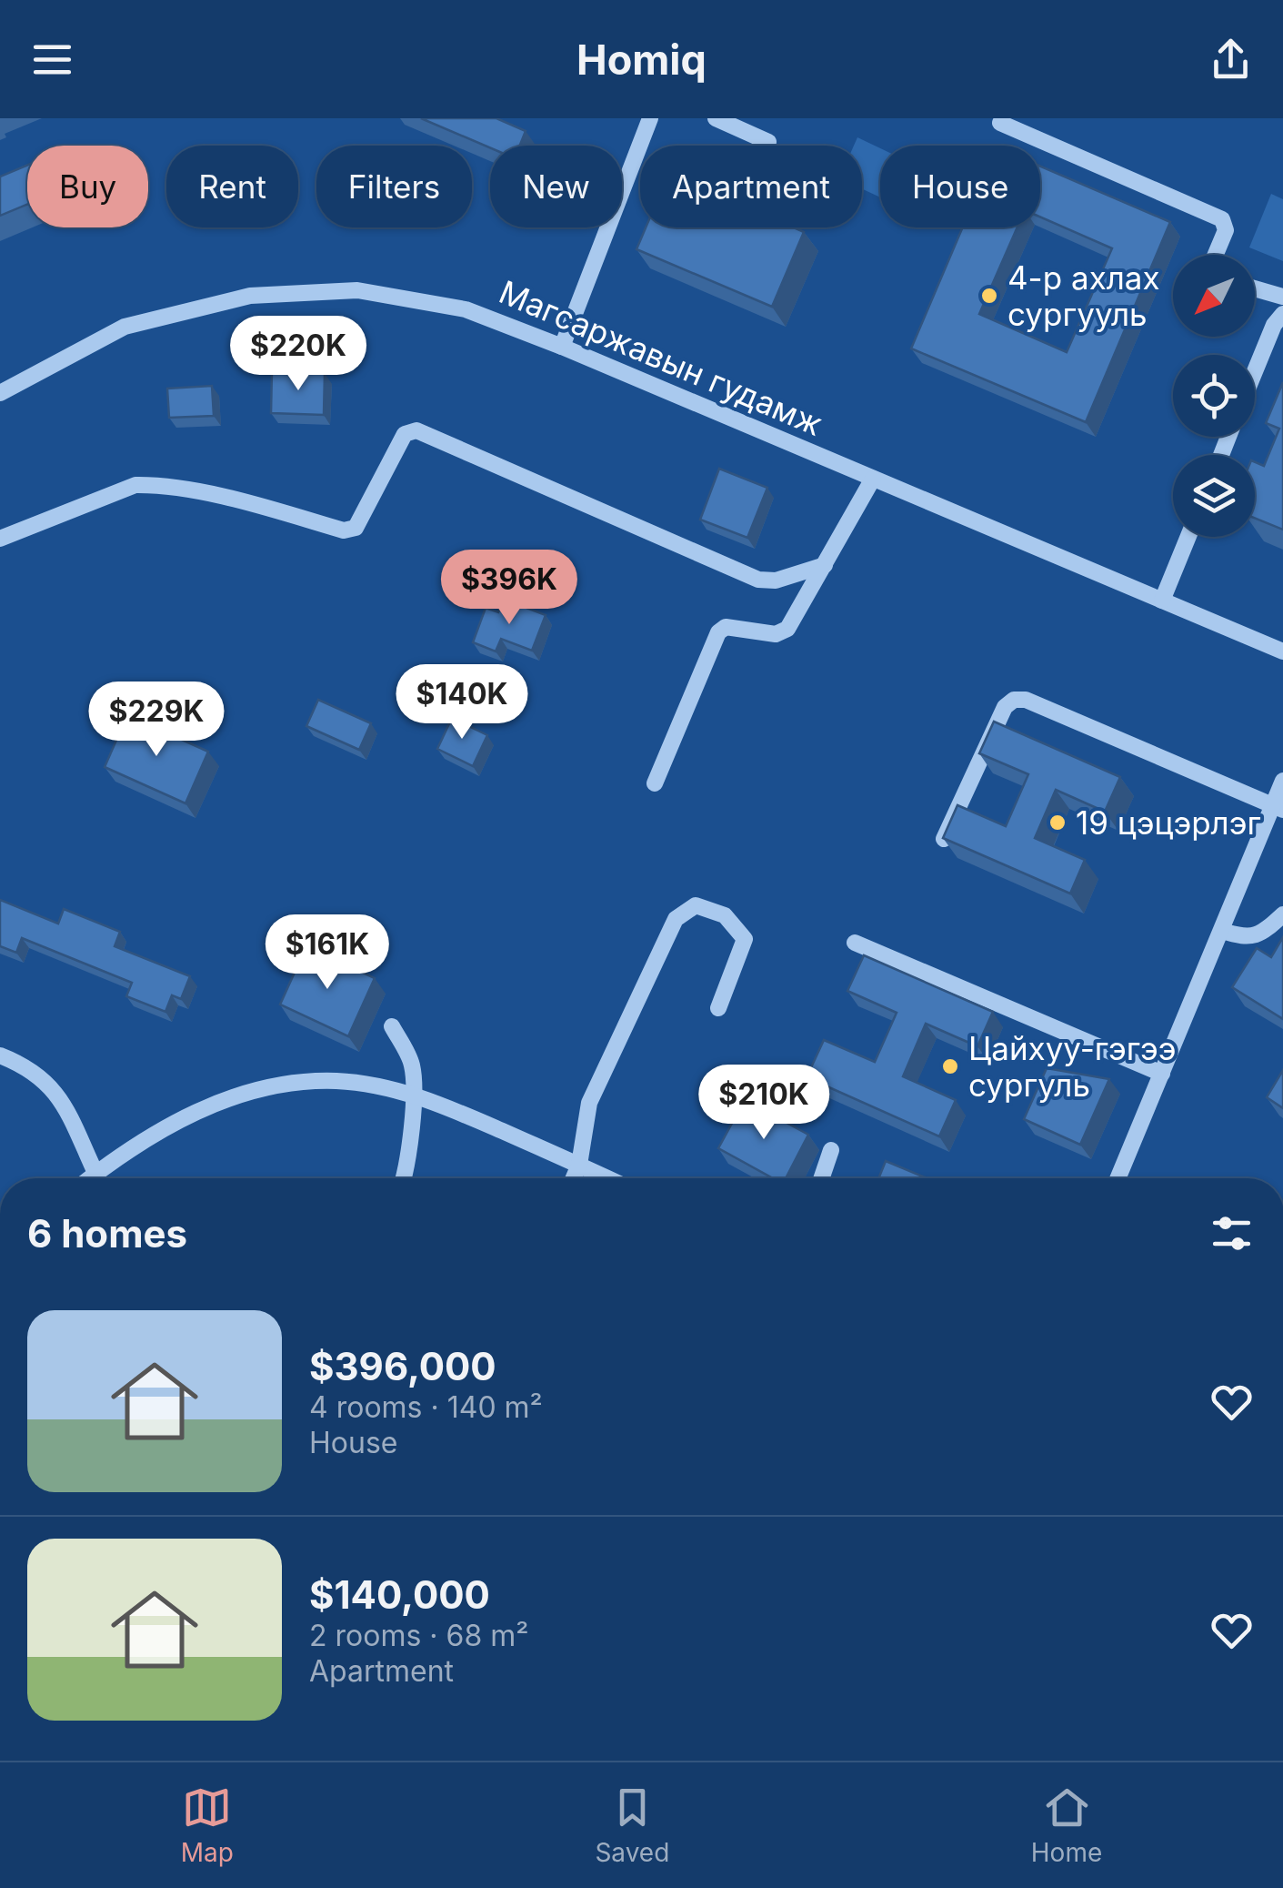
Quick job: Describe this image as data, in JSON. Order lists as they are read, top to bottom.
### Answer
{
  "streets": {
    "street": ["Магсаржавын гудамж"]
  },
  "places": ["4-р ахлах сургууль", "19 цэцэрлэг", "Цайхуу-гэгээ сургуль"],
  "north": "bottom left",
  "page": {
    "header": "Homiq",
    "chip": [
      "Buy",
      "Rent",
      "Filters",
      "New",
      "Apartment",
      "House"
    ],
    "price": [
      "$220K",
      "$396K",
      "$140K",
      "$229K",
      "$161K",
      "$210K"
    ],
    "heading": "6 homes",
    "list": [
      {
        "name": "$396,000",
        "note": "4 rooms · 140 m² · House"
      },
      {
        "name": "$140,000",
        "note": "2 rooms · 68 m² · Apartment"
      }
    ],
    "tabs": ["Map", "Saved", "Home"]
  }
}
